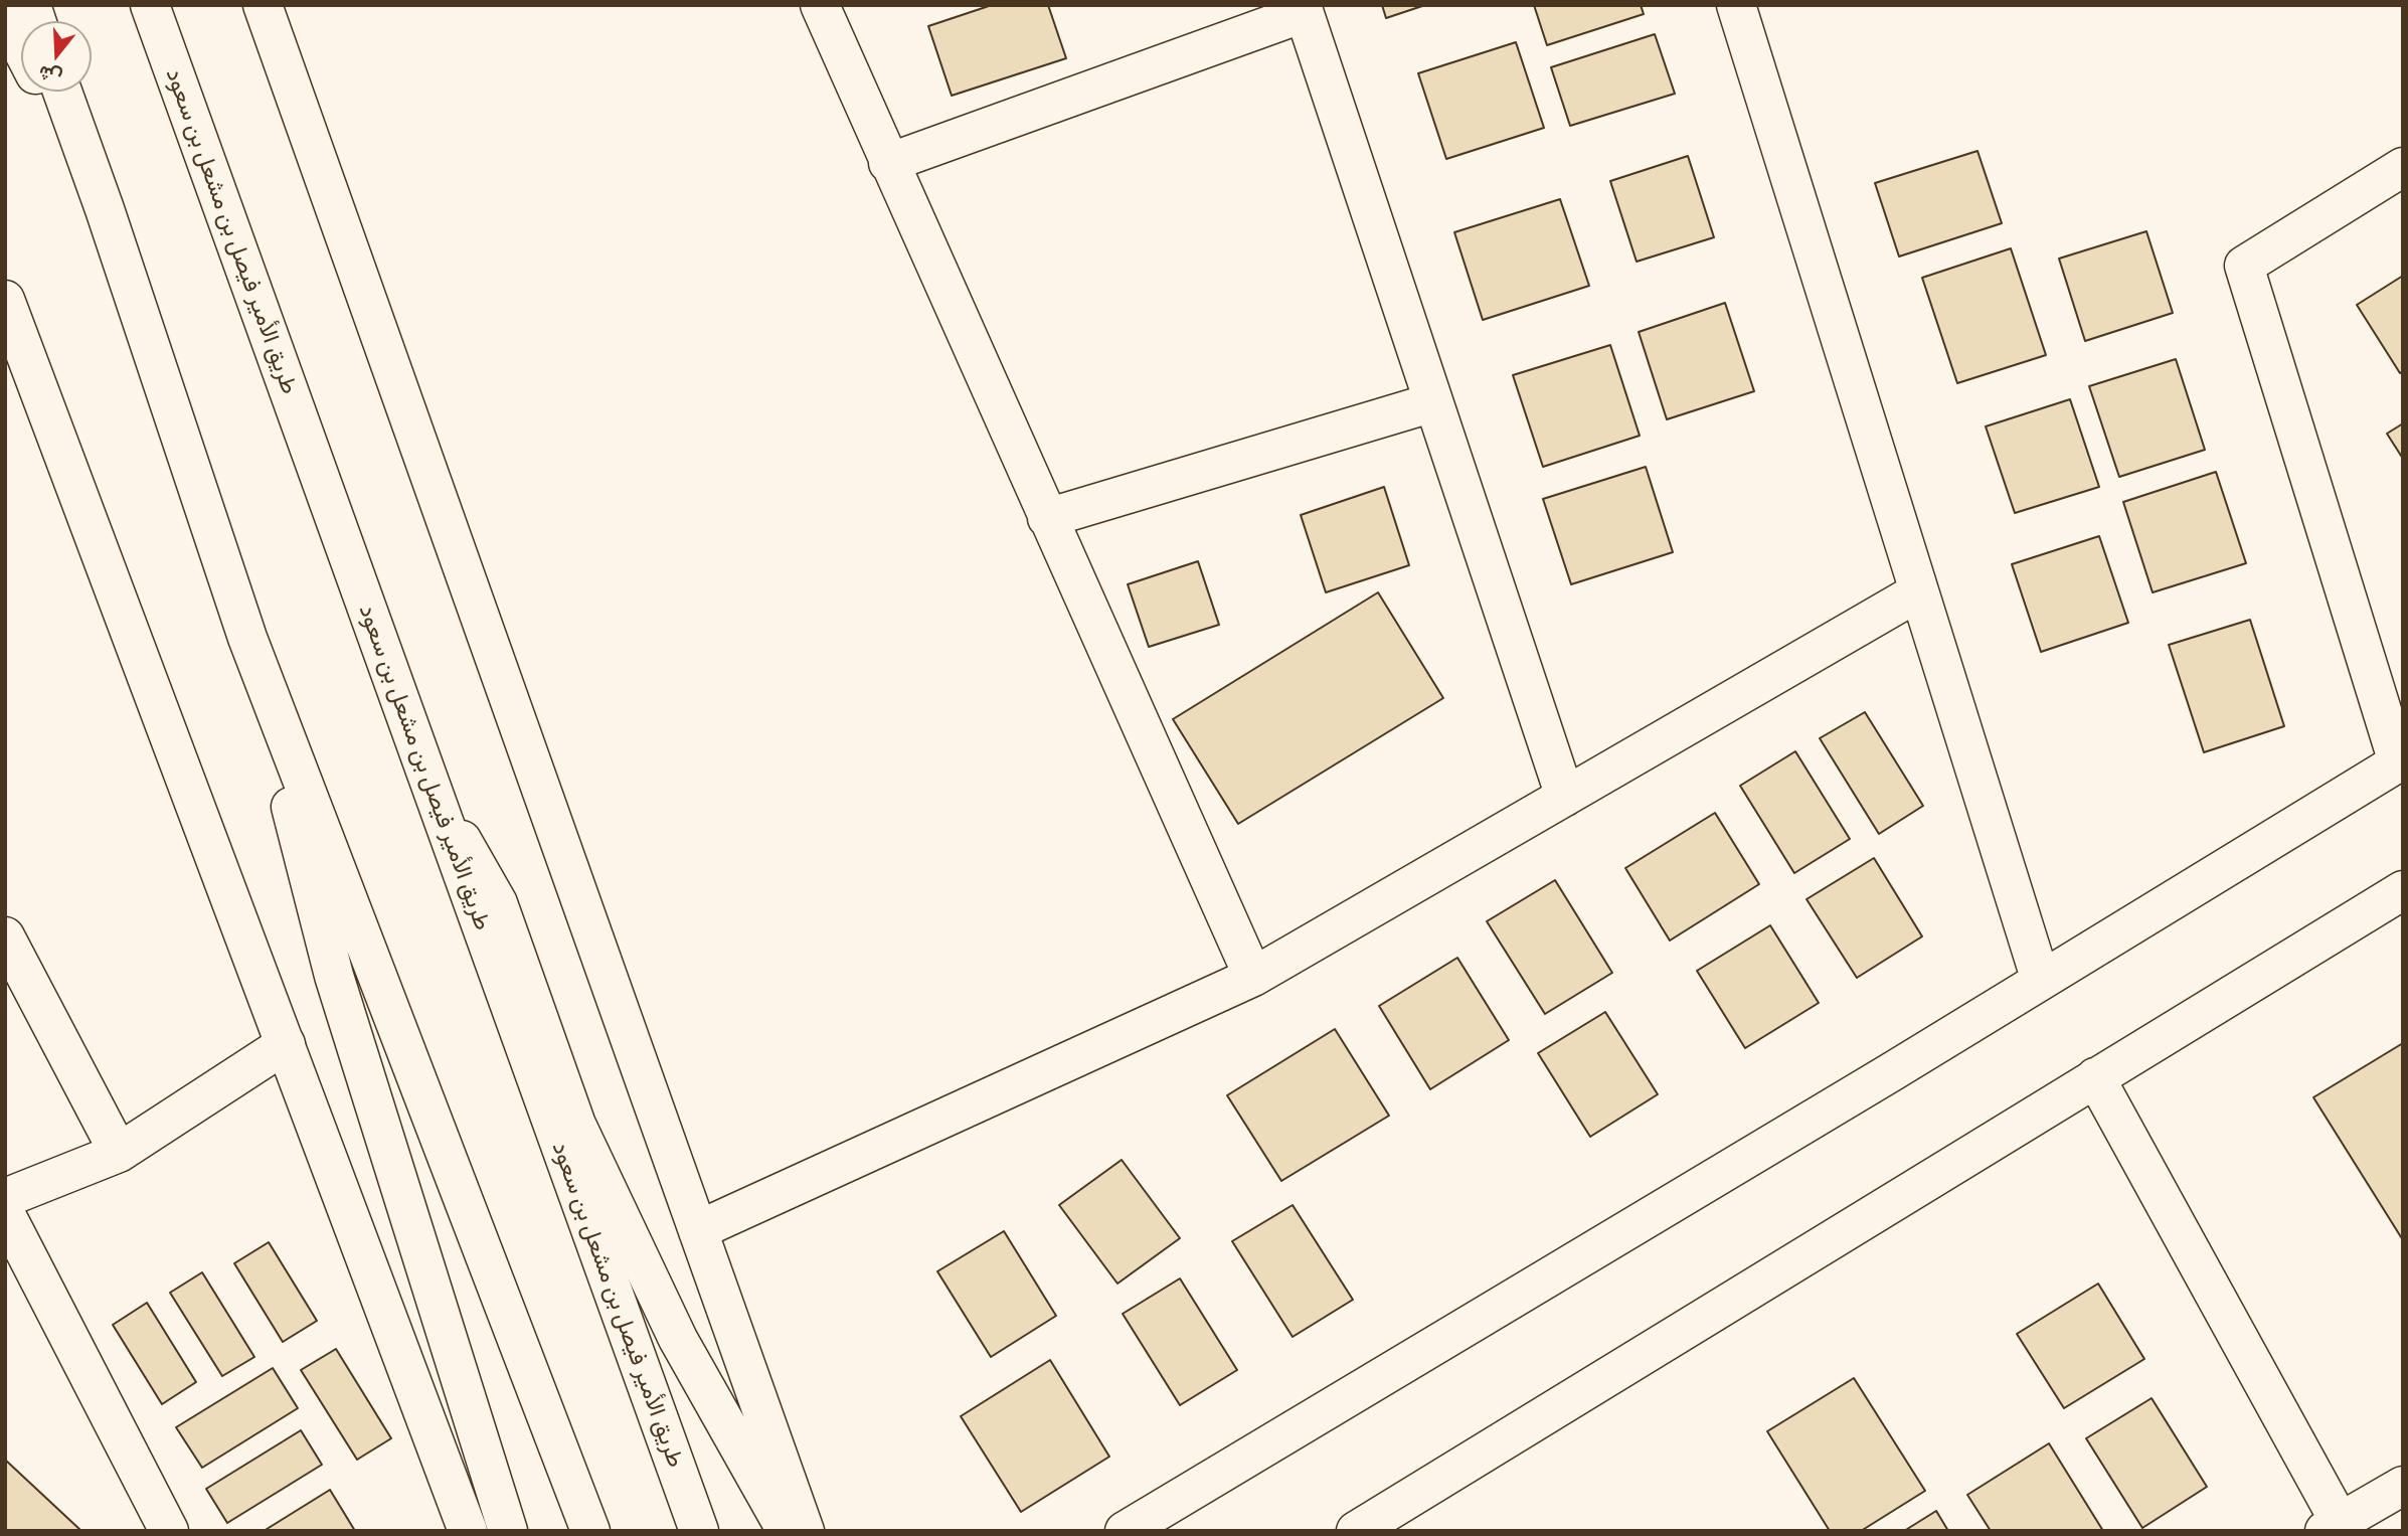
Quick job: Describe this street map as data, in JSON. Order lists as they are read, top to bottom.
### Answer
{
  "streets": {
    "street": ["طريق الأمير فيصل بن مشعل بن سعود"]
  },
  "north": "bottom"
}
